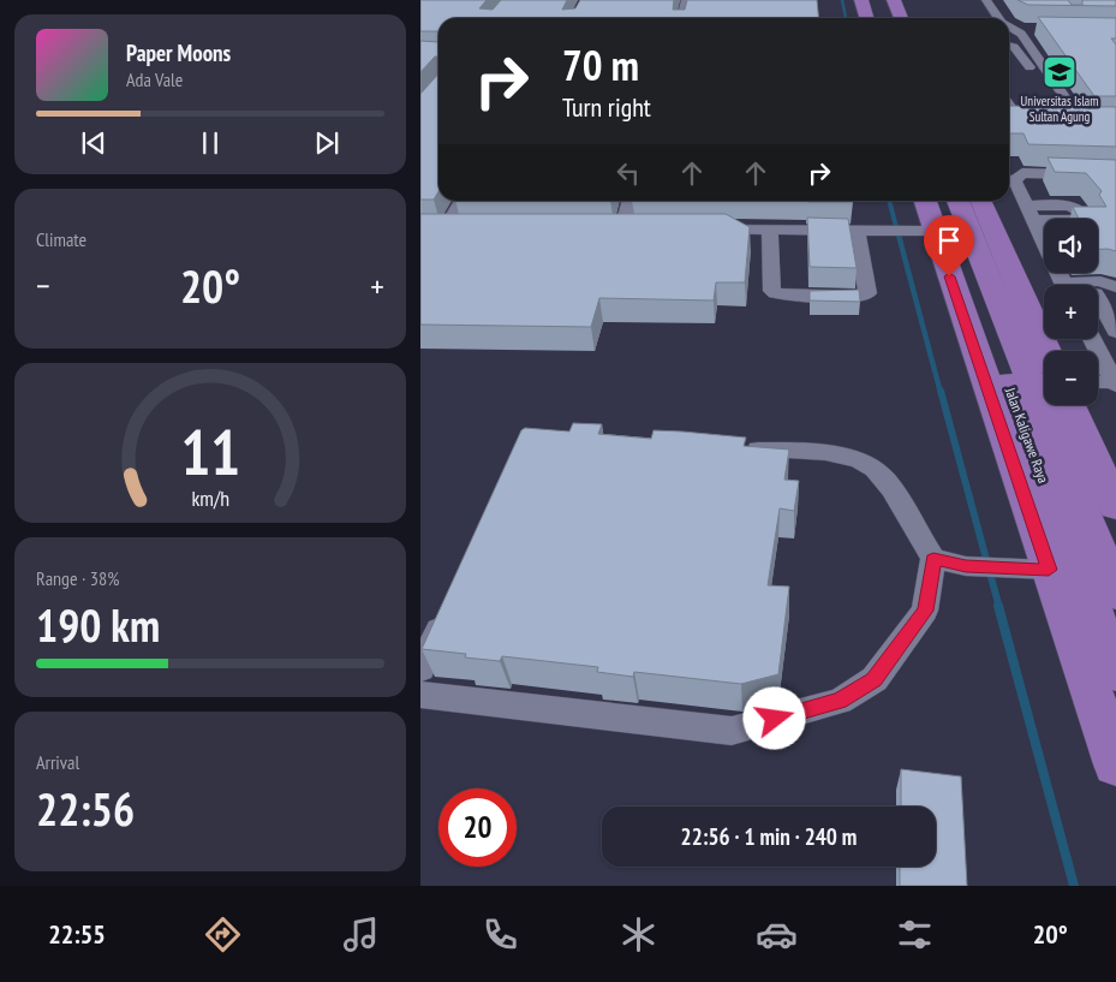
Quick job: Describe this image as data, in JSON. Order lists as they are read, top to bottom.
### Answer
{
  "streets": {
    "highway": ["Jalan Kaligawe Raya"]
  },
  "places": {
    "school or university": ["Universitas Islam Sultan Agung"]
  },
  "page": {
    "turn": ["70 m", "Turn right"],
    "song": ["Paper Moons", "Ada Vale"],
    "tile": [
      "Climate",
      ["Range · 38%", "190 km"],
      ["Arrival", "22:56"]
    ],
    "map_buttons": ["+", "−"],
    "heat": ["−", "20°", "+"],
    "limit": "20",
    "trip": "22:56 · 1 min · 240 m",
    "tabs": ["22:55", "20°"],
    "gauge": ["11", "km/h"]
  }
}
